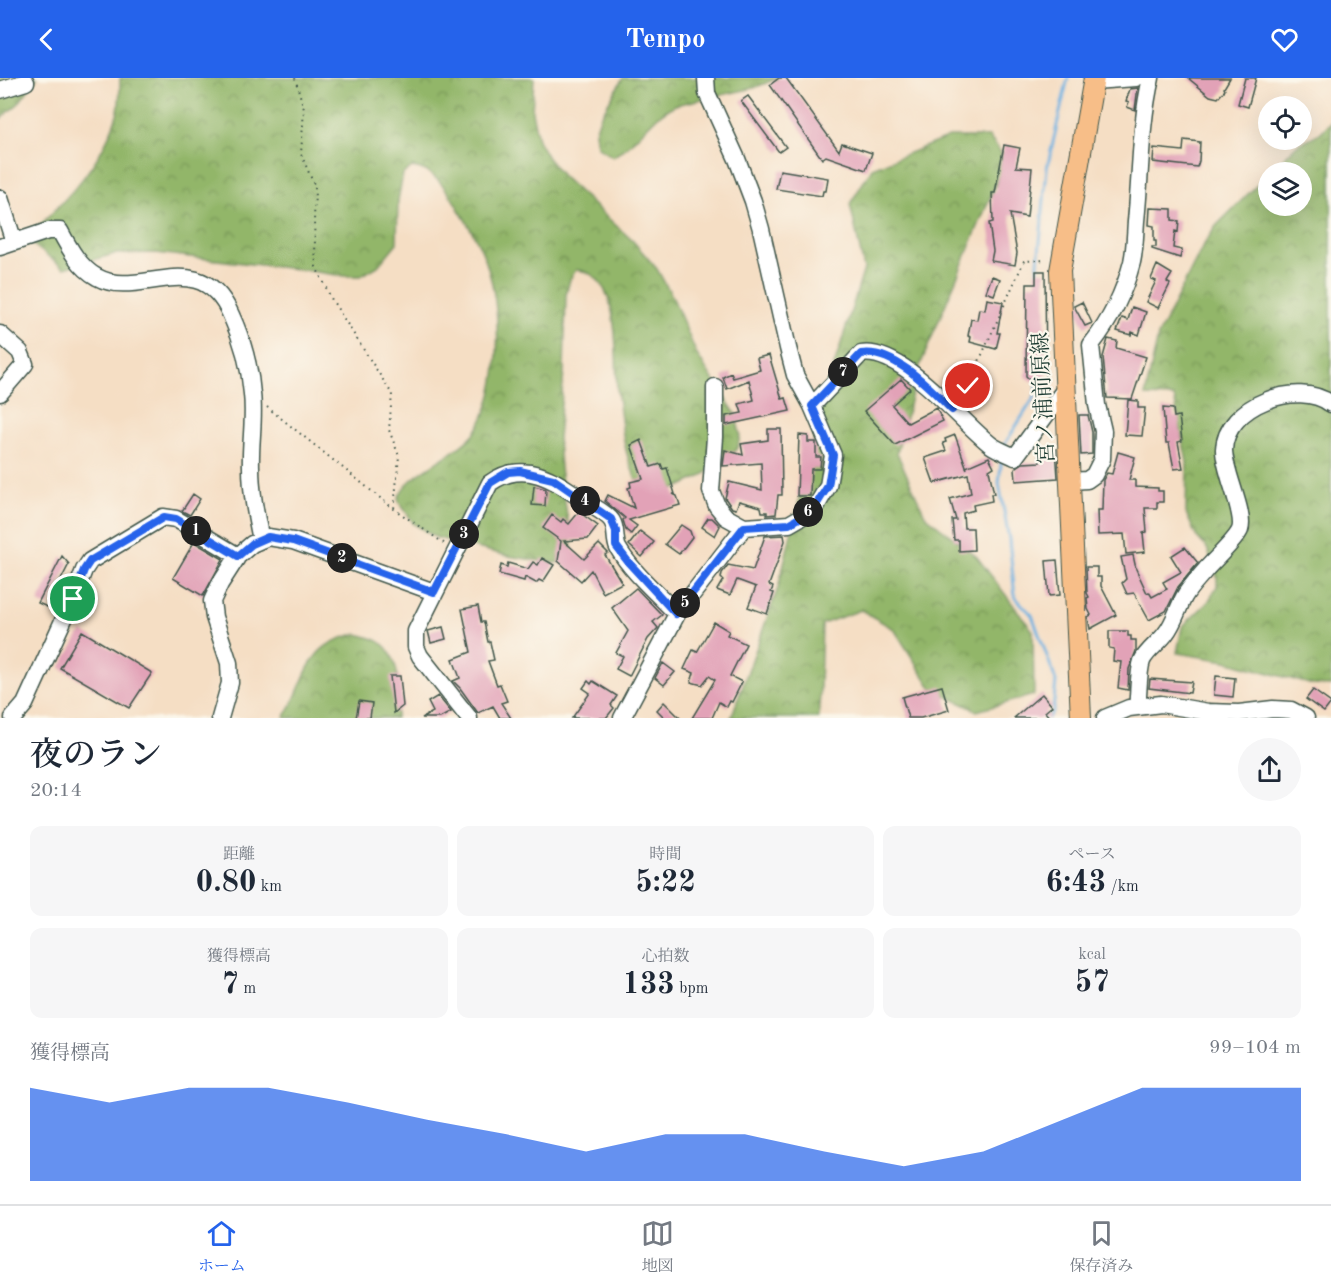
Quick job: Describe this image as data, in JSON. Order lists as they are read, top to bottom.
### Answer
{
  "streets": {
    "main road": ["宮ノ浦前原線"]
  },
  "page": {
    "header": "Tempo",
    "pins": [
      "7",
      "4",
      "6",
      "1",
      "3",
      "2",
      "5"
    ],
    "heading": ["夜のラン", "20:14"],
    "stats": [
      ["距離", "0.80 km"],
      ["時間", "5:22"],
      ["ペース", "6:43 /km"],
      ["獲得標高", "7 m"],
      ["心拍数", "133 bpm"],
      ["kcal", "57"]
    ],
    "chart": ["獲得標高", "99–104 m"],
    "tabs": ["ホーム", "地図", "保存済み"]
  }
}
